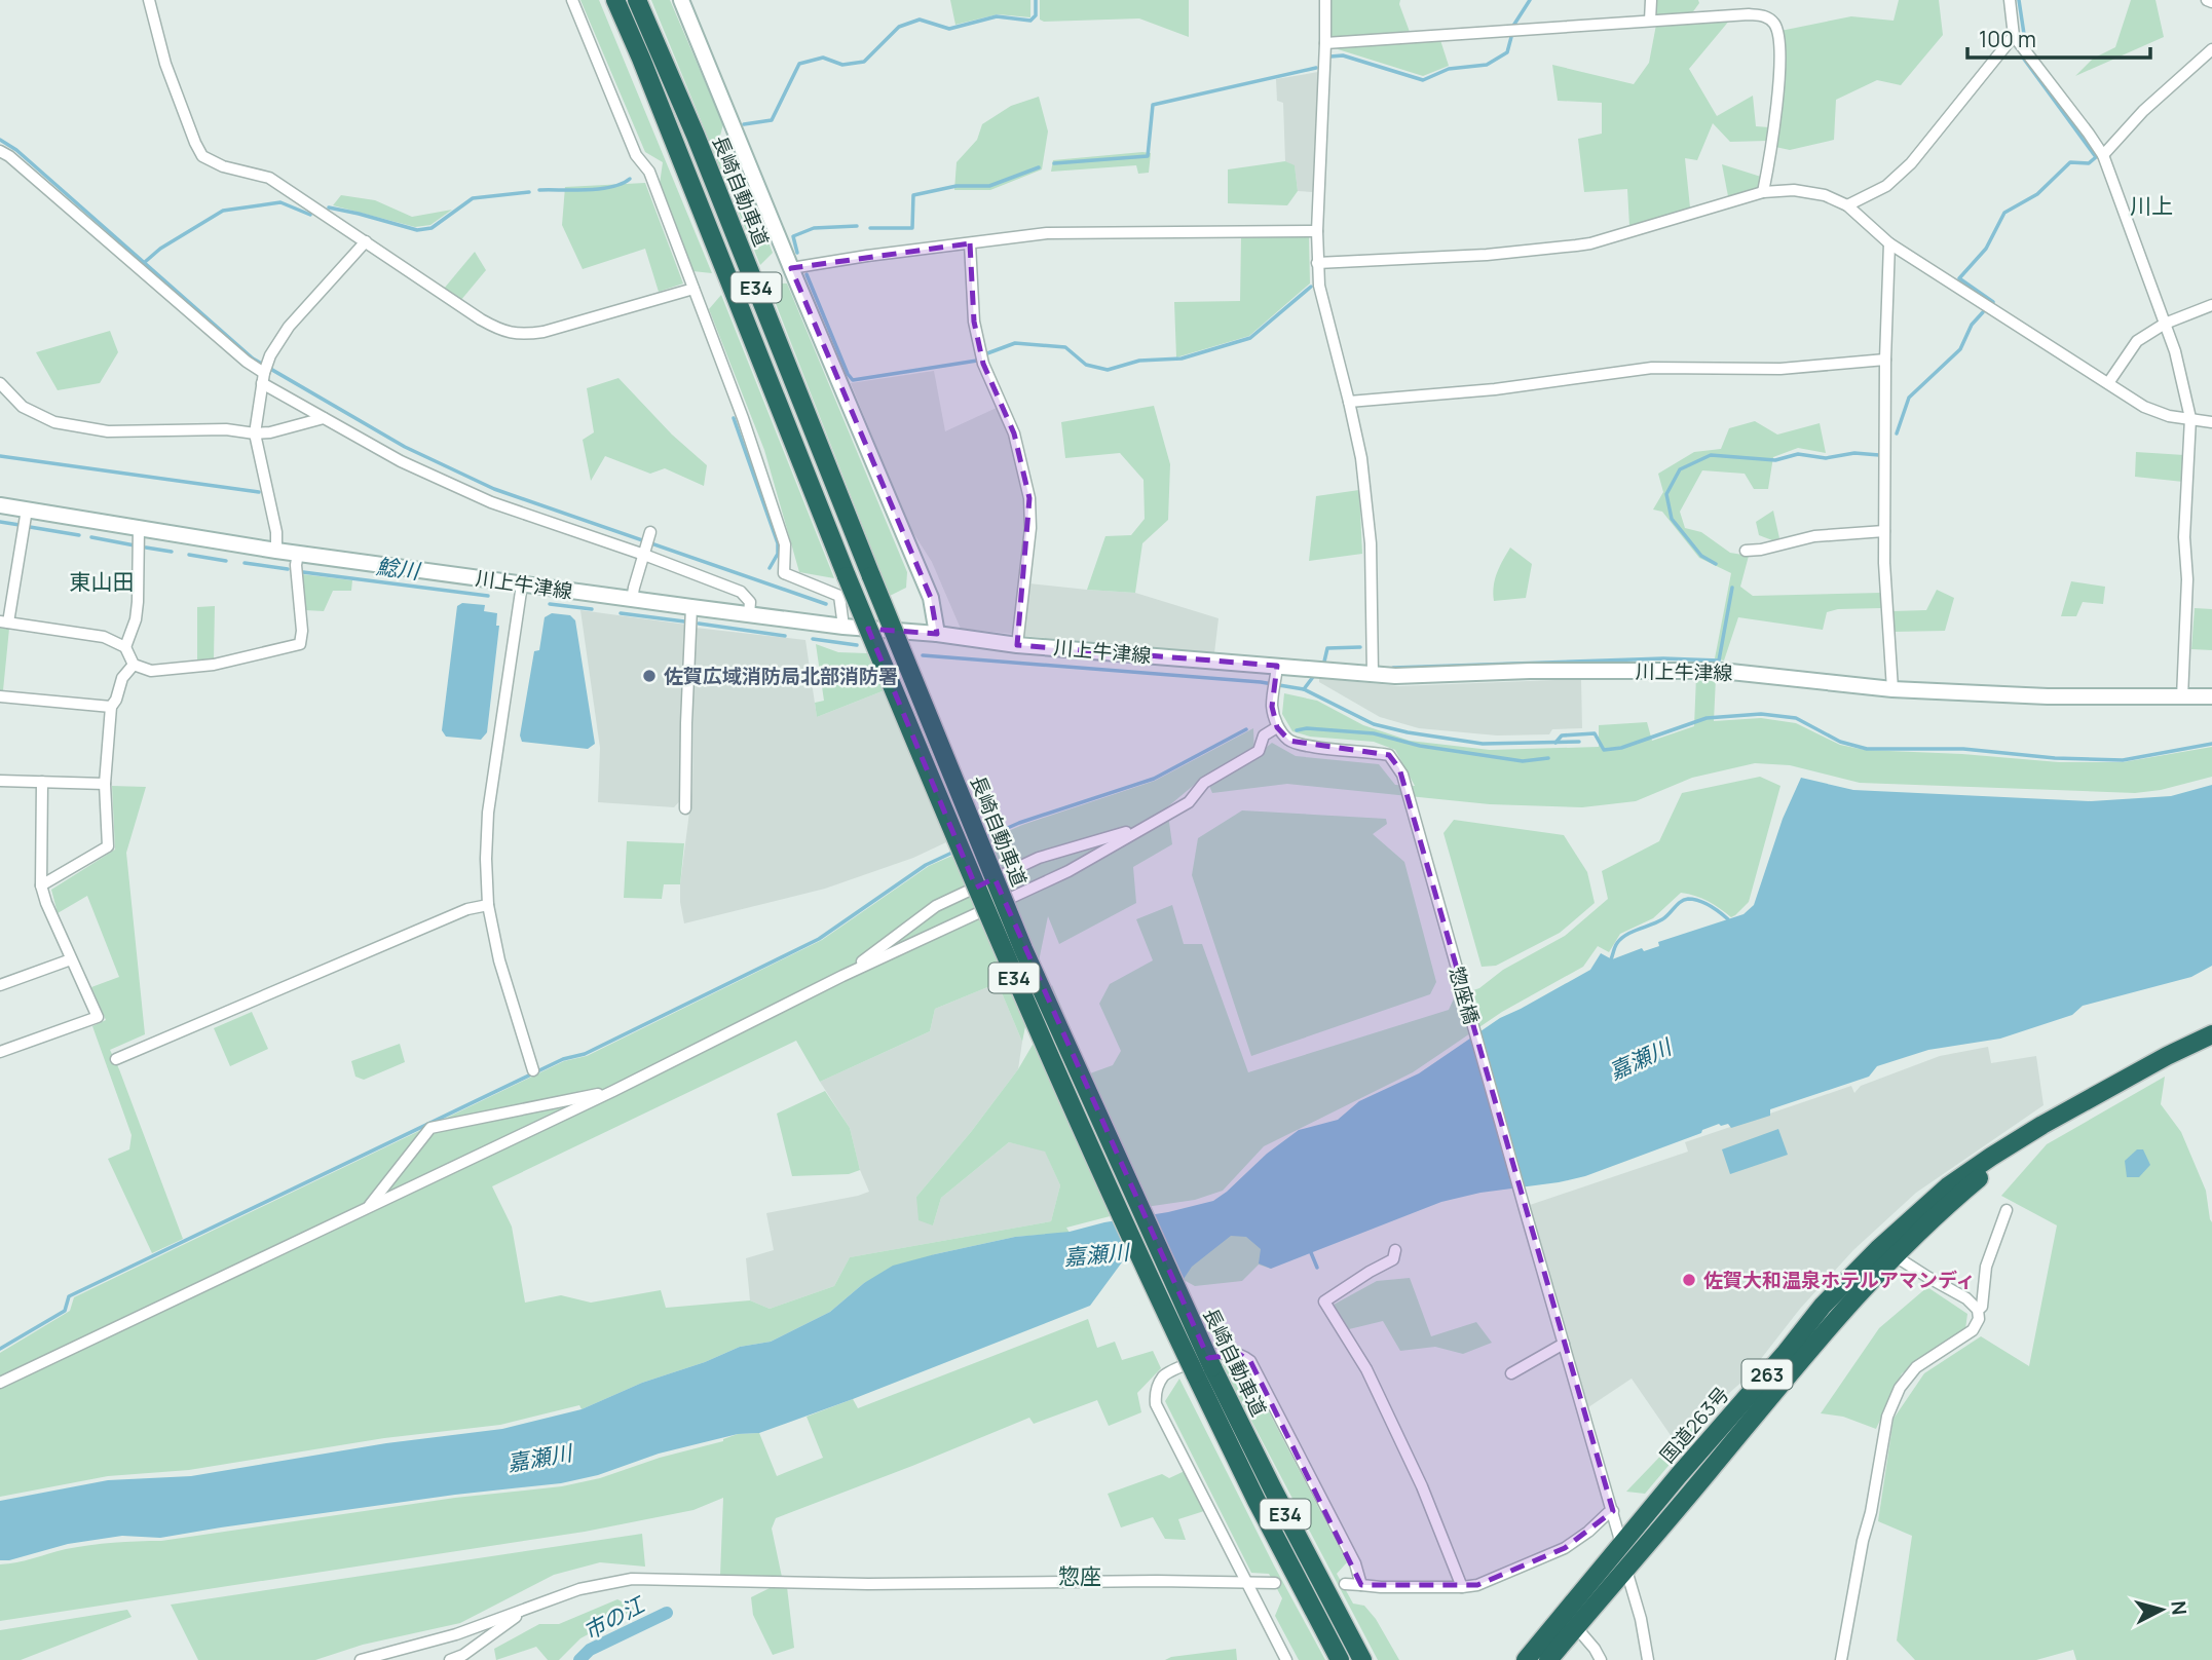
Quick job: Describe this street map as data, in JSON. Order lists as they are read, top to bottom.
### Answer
{
  "streets": {
    "highway": [
      "長崎自動車道",
      "E34",
      "263",
      "国道263号"
    ],
    "main road": ["川上牛津線"],
    "street": ["惣座橋"]
  },
  "crossings": [
    ["惣座橋", "国道263号"]
  ],
  "districts": ["川上", "東山田", "惣座"],
  "water": ["鯰川", "嘉瀬川", "市の江"],
  "places": ["佐賀広域消防局北部消防署", "佐賀大和温泉ホテルアマンディ"],
  "scale_bar": "100 m",
  "north": "right"
}
